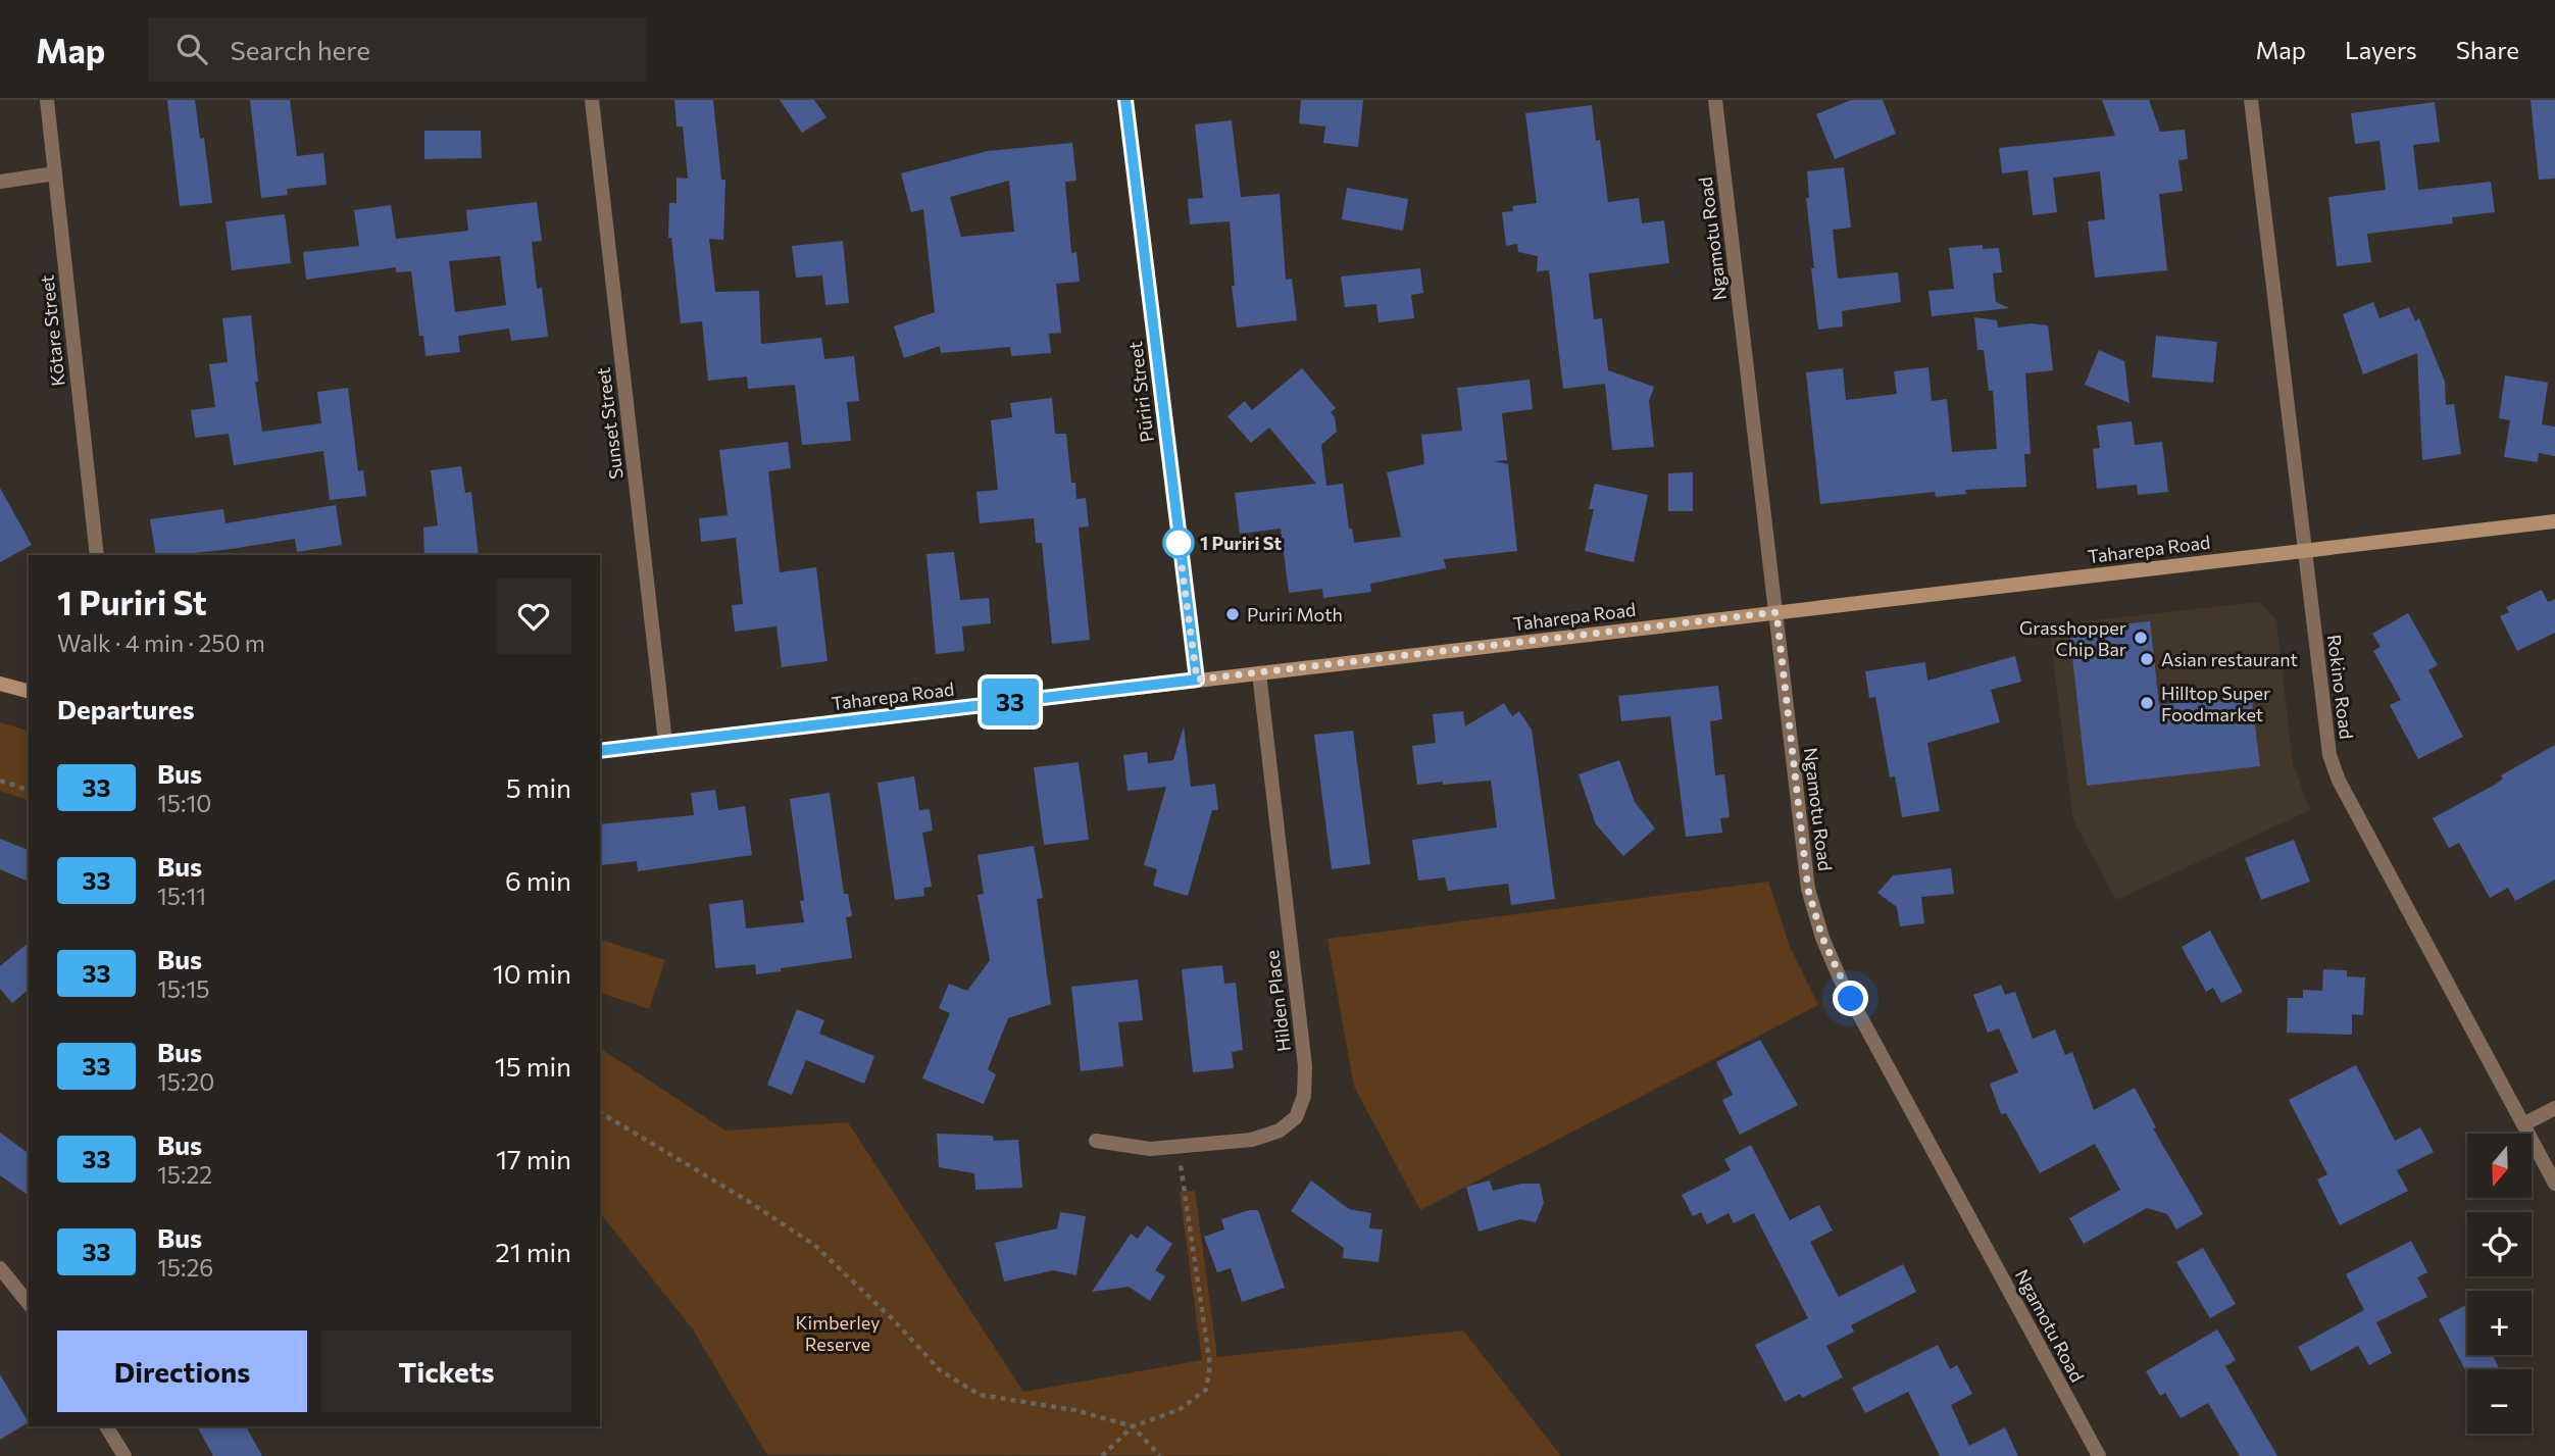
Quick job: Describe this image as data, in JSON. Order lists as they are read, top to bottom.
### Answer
{
  "streets": {
    "street": [
      "Ngamotu Road",
      "Kōtare Street",
      "Pūriri Street",
      "Sunset Street",
      "Taharepa Road",
      "Rokino Road",
      "Hilden Place"
    ]
  },
  "crossings": [
    ["Ngamotu Road", "Taharepa Road"],
    ["Pūriri Street", "Taharepa Road"],
    ["Sunset Street", "Taharepa Road"],
    ["Taharepa Road", "Rokino Road"],
    ["Taharepa Road", "Hilden Place"]
  ],
  "parks": ["Kimberley Reserve"],
  "places": [
    "1 Puriri St",
    "Puriri Moth",
    "Grasshopper Chip Bar",
    "Asian restaurant",
    "Hilltop Super Foodmarket"
  ],
  "lines": ["bus line 33"],
  "north": "bottom",
  "page": {
    "header": "Map",
    "search": "Search here",
    "nav": ["Map", "Layers", "Share"],
    "on_map": "33",
    "heading": [
      ["1 Puriri St", "Walk · 4 min · 250 m"],
      "Departures"
    ],
    "list": [
      {
        "mark": "33",
        "name": "Bus",
        "note": "15:10",
        "value": "5 min"
      },
      {
        "mark": "33",
        "name": "Bus",
        "note": "15:11",
        "value": "6 min"
      },
      {
        "mark": "33",
        "name": "Bus",
        "note": "15:15",
        "value": "10 min"
      },
      {
        "mark": "33",
        "name": "Bus",
        "note": "15:20",
        "value": "15 min"
      },
      {
        "mark": "33",
        "name": "Bus",
        "note": "15:22",
        "value": "17 min"
      },
      {
        "mark": "33",
        "name": "Bus",
        "note": "15:26",
        "value": "21 min"
      }
    ],
    "map_buttons": ["+", "−"],
    "buttons": ["Directions", "Tickets"]
  }
}
